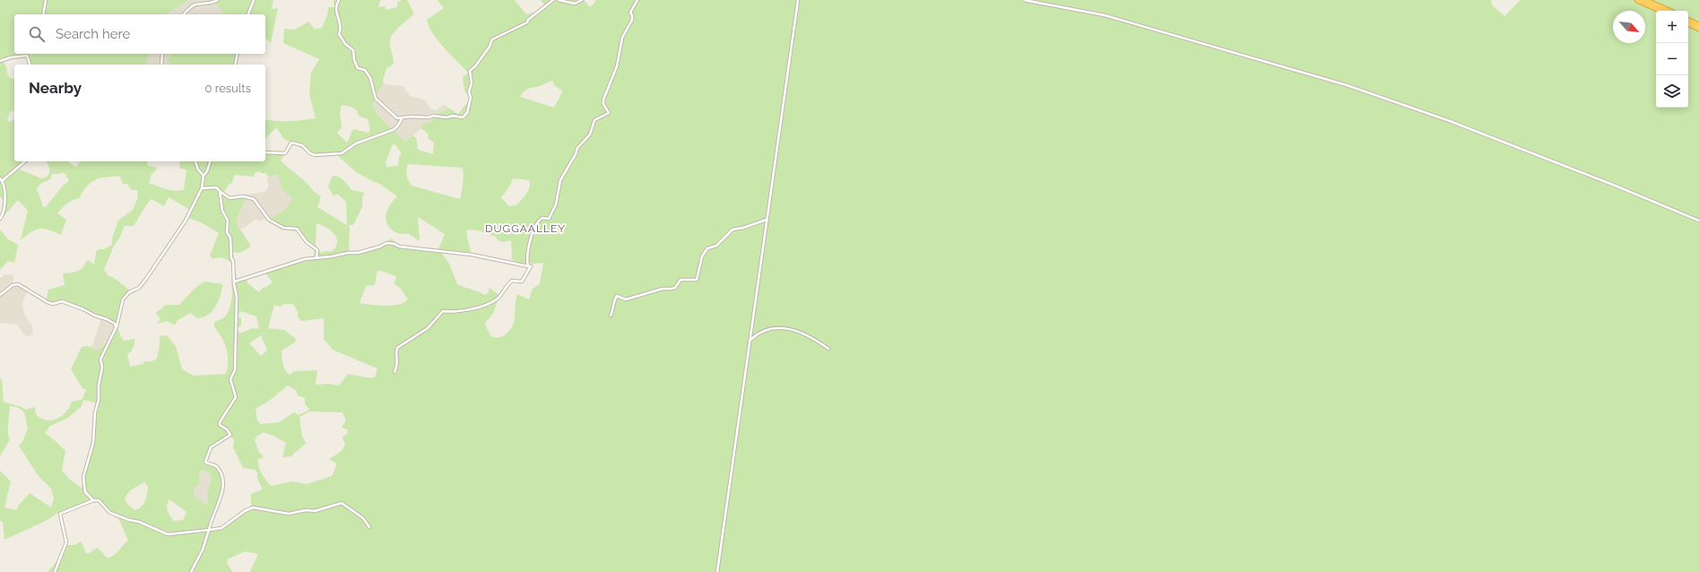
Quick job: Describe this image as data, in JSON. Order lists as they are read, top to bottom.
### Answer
{
  "districts": ["DUGGAALLEY"],
  "north": "bottom right",
  "page": {
    "map_buttons": ["+", "−"],
    "search": "Search here",
    "heading": ["Nearby", "0 results"]
  }
}
